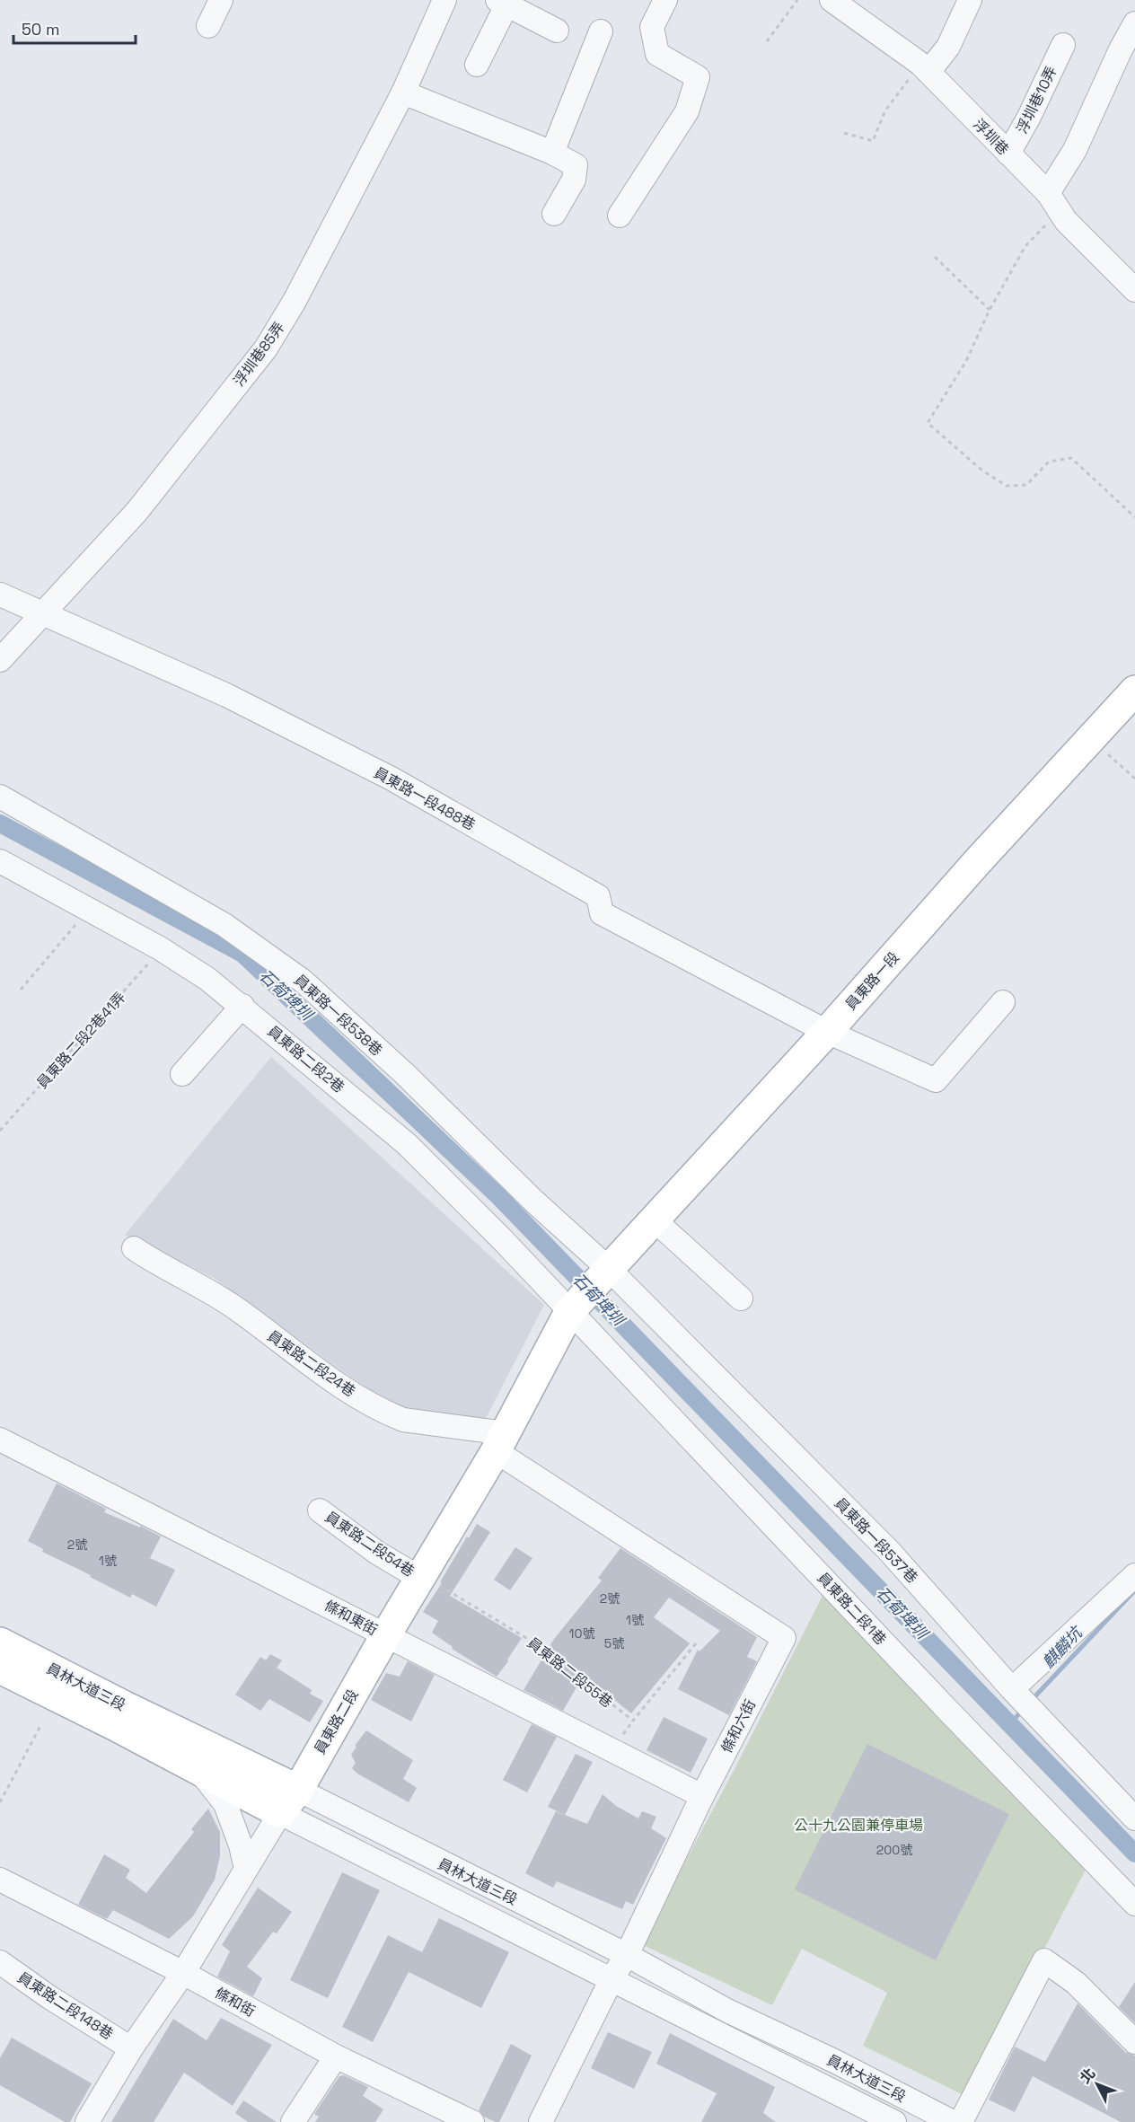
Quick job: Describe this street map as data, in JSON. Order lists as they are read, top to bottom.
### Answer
{
  "streets": {
    "main road": ["員東路一段", "員林大道三段", "員東路二段"],
    "street": [
      "浮圳巷10弄",
      "浮圳巷",
      "浮圳巷85弄",
      "員東路一段488巷",
      "員東路一段538巷",
      "員東路二段2巷",
      "員東路二段24巷",
      "員東路一段537巷",
      "員東路二段54巷",
      "員東路二段1巷",
      "條和東街",
      "條和六街",
      "條和街",
      "員東路二段148巷"
    ],
    "path": ["員東路二段2巷41弄", "員東路二段55巷"]
  },
  "crossings": [
    ["浮圳巷10弄", "浮圳巷"],
    ["浮圳巷85弄", "員東路一段488巷"],
    ["員東路一段488巷", "員東路一段"],
    ["員東路一段", "員東路一段538巷"],
    ["員東路一段", "員東路二段2巷"],
    ["員東路一段", "員東路一段537巷"],
    ["員東路一段", "員東路二段1巷"],
    ["員東路一段", "員東路二段"],
    ["員東路一段538巷", "員東路一段537巷"],
    ["員東路二段2巷41弄", "員東路二段2巷"],
    ["員東路二段2巷", "員東路二段1巷"],
    ["員東路二段2巷", "員東路二段"],
    ["員東路二段24巷", "員東路二段"],
    ["員東路二段24巷", "條和六街"],
    ["員東路二段54巷", "員東路二段55巷"],
    ["員東路二段54巷", "員東路二段"],
    ["員東路二段1巷", "員東路二段"],
    ["條和東街", "員東路二段"],
    ["條和東街", "條和六街"],
    ["員東路二段55巷", "員東路二段"],
    ["員林大道三段", "員東路二段"],
    ["員林大道三段", "條和六街"],
    ["員東路二段", "條和六街"],
    ["員東路二段", "條和街"],
    ["員東路二段", "員東路二段148巷"]
  ],
  "water": ["石筍埤圳", "麒麟坑"],
  "parks": ["公十九公園兼停車場"],
  "house_numbers": [
    "2號",
    "1號",
    "2號",
    "1號",
    "10號",
    "5號",
    "200號"
  ],
  "scale_bar": "50 m",
  "north": "top left"
}
